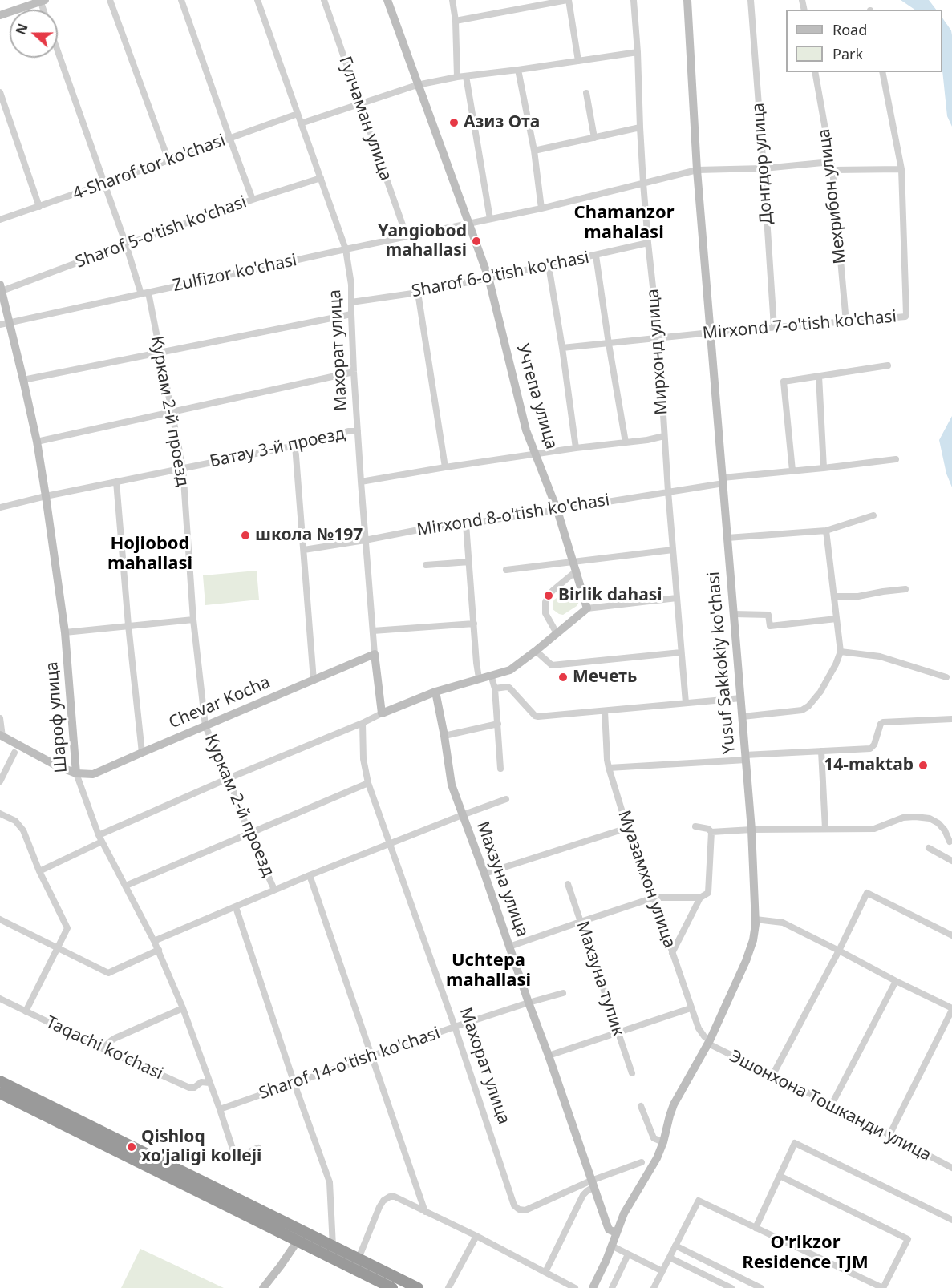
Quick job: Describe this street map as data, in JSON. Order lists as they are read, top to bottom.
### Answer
{
  "streets": {
    "street": [
      "Гулчаман улица",
      "Донгдор улица",
      "4-Sharof tor ko'chasi",
      "Мехрибон улица",
      "Sharof 5-o'tish ko'chasi",
      "Zulfizor ko'chasi",
      "Sharof 6-o'tish ko'chasi",
      "Mirxond 7-o'tish ko'chasi",
      "Махорат улица",
      "Мирхонд улица",
      "Учтепа улица",
      "Куркам 2-й проезд",
      "Батау 3-й проезд",
      "Mirxond 8-o'tish ko'chasi",
      "Yusuf Sakkokiy ko'chasi",
      "Chevar Kocha",
      "Шароф улица",
      "Махзуна улица",
      "Муазамхон улица",
      "Махзуна тупик",
      "Taqachi koʻchasi",
      "Sharof 14-o'tish ko'chasi",
      "Эшонхона Тошканди улица"
    ]
  },
  "crossings": [
    ["Гулчаман улица", "Zulfizor ko'chasi"],
    ["Донгдор улица", "Zulfizor ko'chasi"],
    ["Донгдор улица", "Mirxond 7-o'tish ko'chasi"],
    ["4-Sharof tor ko'chasi", "Махорат улица"],
    ["Мехрибон улица", "Zulfizor ko'chasi"],
    ["Мехрибон улица", "Mirxond 7-o'tish ko'chasi"],
    ["Sharof 5-o'tish ko'chasi", "Махорат улица"],
    ["Sharof 5-o'tish ko'chasi", "Шароф улица"],
    ["Zulfizor ko'chasi", "Махорат улица"],
    ["Zulfizor ko'chasi", "Мирхонд улица"],
    ["Zulfizor ko'chasi", "Учтепа улица"],
    ["Zulfizor ko'chasi", "Куркам 2-й проезд"],
    ["Zulfizor ko'chasi", "Yusuf Sakkokiy ko'chasi"],
    ["Zulfizor ko'chasi", "Шароф улица"],
    ["Sharof 6-o'tish ko'chasi", "Махорат улица"],
    ["Sharof 6-o'tish ko'chasi", "Мирхонд улица"],
    ["Sharof 6-o'tish ko'chasi", "Учтепа улица"],
    ["Mirxond 7-o'tish ko'chasi", "Мирхонд улица"],
    ["Mirxond 7-o'tish ko'chasi", "Yusuf Sakkokiy ko'chasi"],
    ["Махорат улица", "Батау 3-й проезд"],
    ["Махорат улица", "Mirxond 8-o'tish ko'chasi"],
    ["Махорат улица", "Chevar Kocha"],
    ["Махорат улица", "Махзуна улица"],
    ["Махорат улица", "Sharof 14-o'tish ko'chasi"],
    ["Мирхонд улица", "Mirxond 8-o'tish ko'chasi"],
    ["Учтепа улица", "Mirxond 8-o'tish ko'chasi"],
    ["Куркам 2-й проезд", "Батау 3-й проезд"],
    ["Куркам 2-й проезд", "Chevar Kocha"],
    ["Батау 3-й проезд", "Шароф улица"],
    ["Mirxond 8-o'tish ko'chasi", "Yusuf Sakkokiy ko'chasi"],
    ["Yusuf Sakkokiy ko'chasi", "Махзуна улица"],
    ["Yusuf Sakkokiy ko'chasi", "Муазамхон улица"],
    ["Yusuf Sakkokiy ko'chasi", "Эшонхона Тошканди улица"],
    ["Chevar Kocha", "Шароф улица"],
    ["Шароф улица", "Taqachi koʻchasi"],
    ["Шароф улица", "Sharof 14-o'tish ko'chasi"],
    ["Махзуна улица", "Sharof 14-o'tish ko'chasi"],
    ["Муазамхон улица", "Эшонхона Тошканди улица"]
  ],
  "districts": [
    "Chamanzor mahalasi",
    "Hojiobod mahallasi",
    "Uchtepa mahallasi",
    "O'rikzor Residence TJM"
  ],
  "places": [
    "Азиз Ота",
    "Yangiobod mahallasi",
    "школа №197",
    "Birlik dahasi",
    "Мечеть",
    "14-maktab",
    "Qishloq xo'jaligi kolleji"
  ],
  "legend": ["Road", "Park"],
  "north": "left"
}
